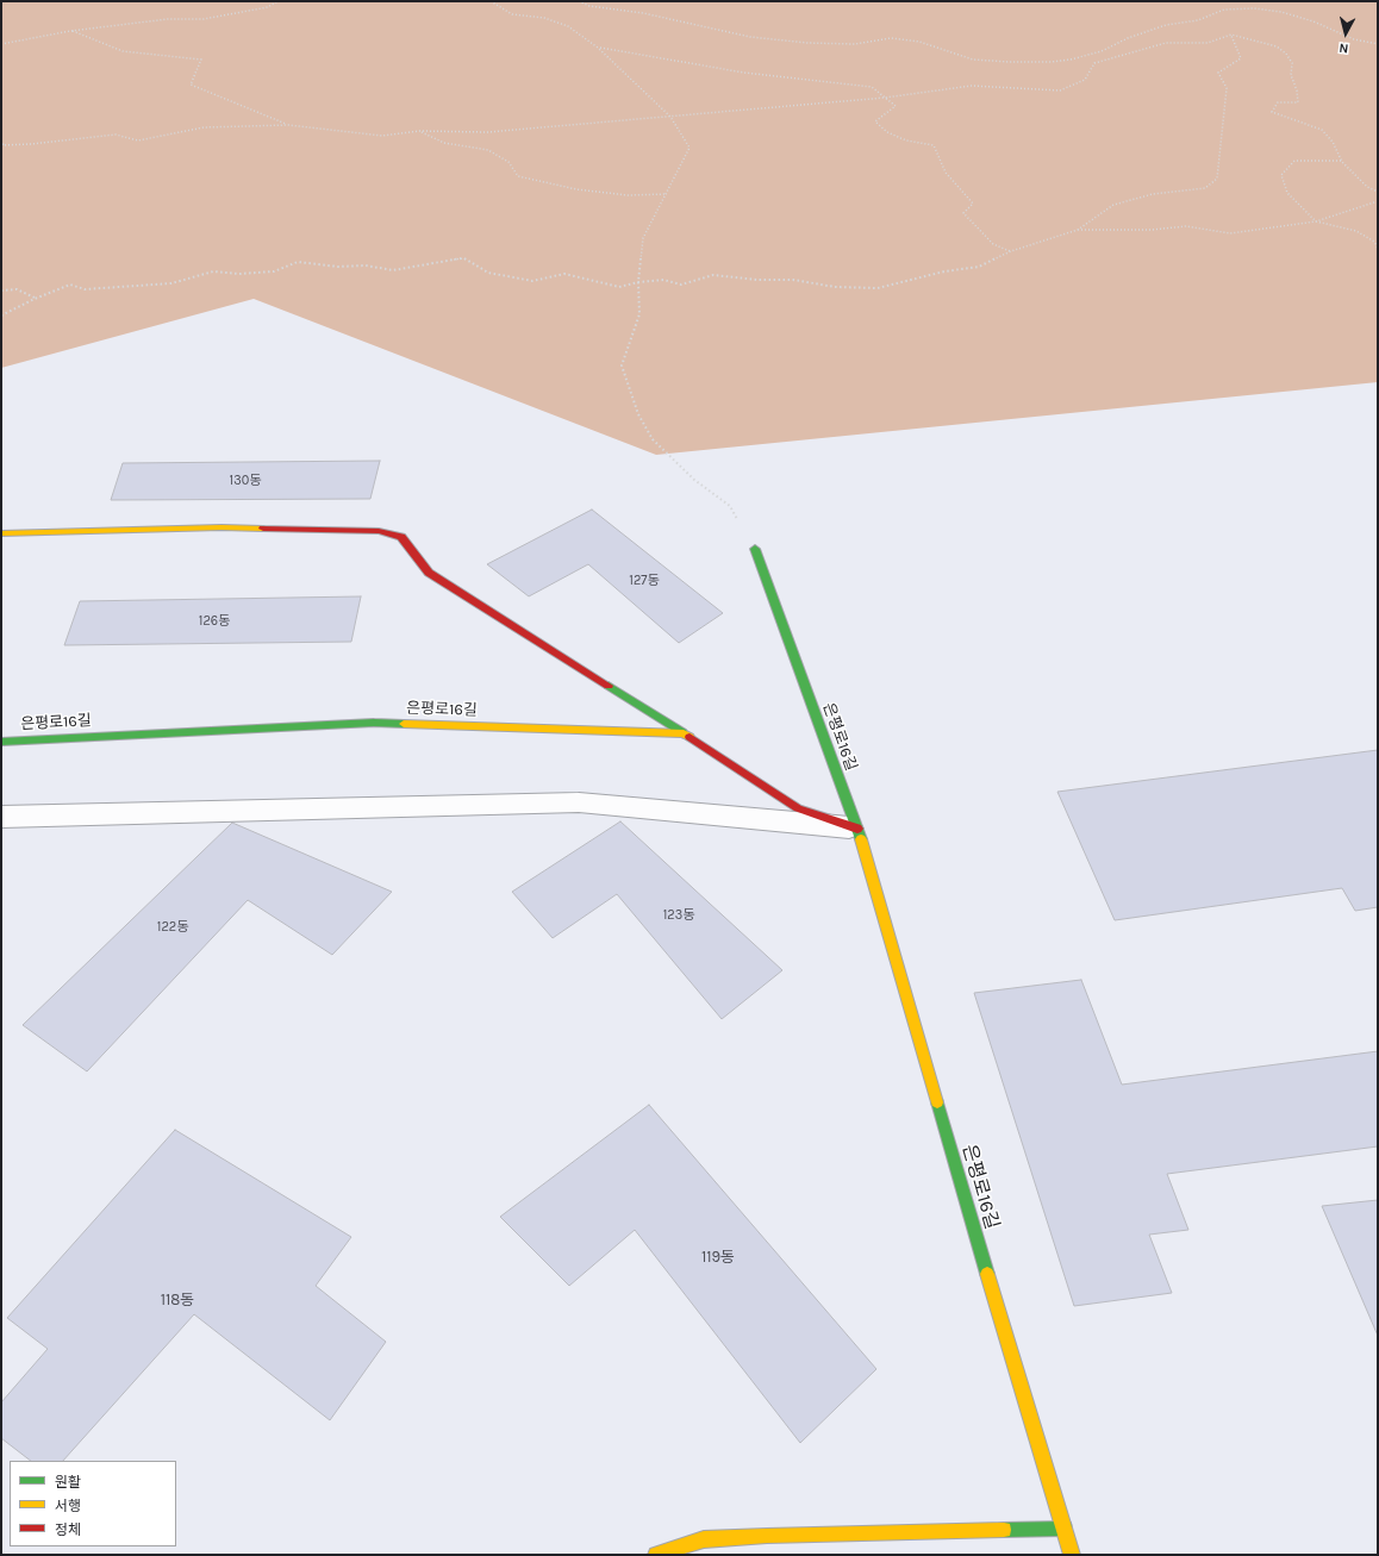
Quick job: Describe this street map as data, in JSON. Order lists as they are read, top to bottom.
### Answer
{
  "streets": {
    "street": ["은평로16길"]
  },
  "house_numbers": [
    "130동",
    "127동",
    "126동",
    "123동",
    "122동",
    "119동",
    "118동"
  ],
  "legend": ["원활", "서행", "정체"],
  "north": "bottom"
}
